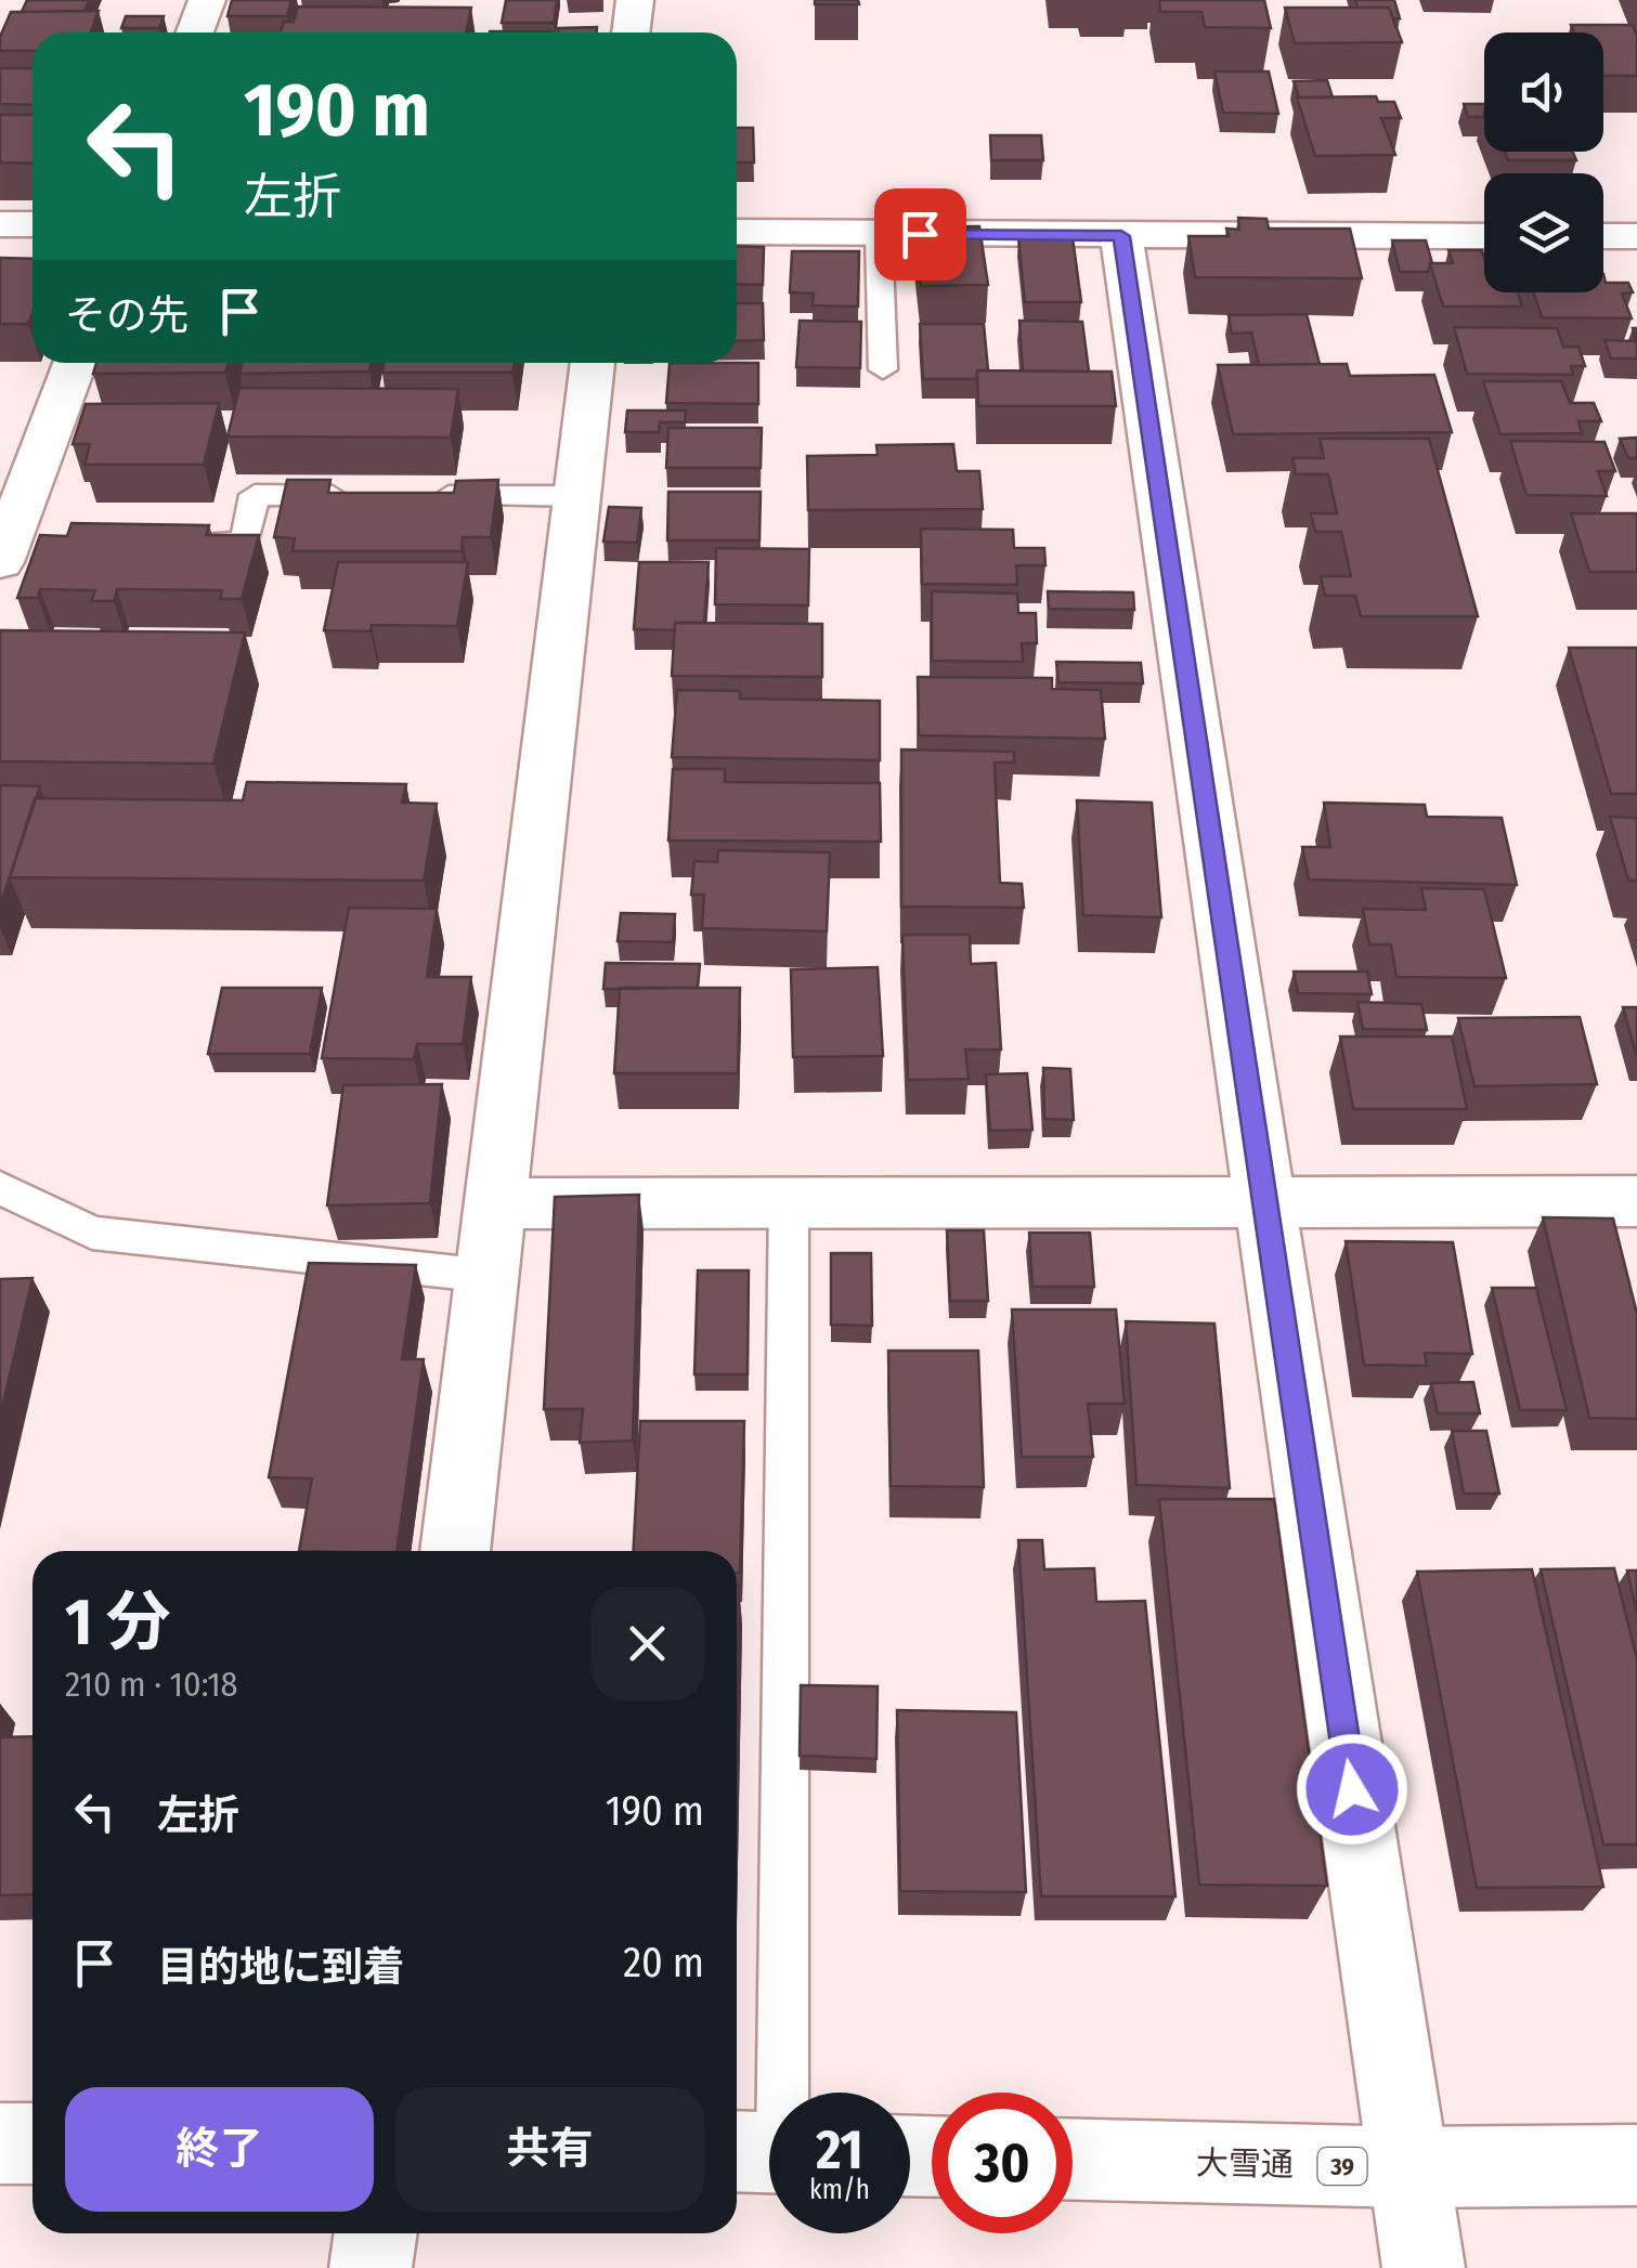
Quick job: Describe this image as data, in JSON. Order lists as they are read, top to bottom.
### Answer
{
  "streets": {
    "main road": ["大雪通", "39"]
  },
  "page": {
    "turn": ["190 m", "左折"],
    "then": "その先",
    "heading": ["1 分", "210 m · 10:18"],
    "list": [
      {
        "name": "左折",
        "value": "190 m"
      },
      {
        "name": "目的地に到着",
        "value": "20 m"
      }
    ],
    "buttons": ["終了", "共有"],
    "speed": "21 km/h",
    "limit": "30"
  }
}
